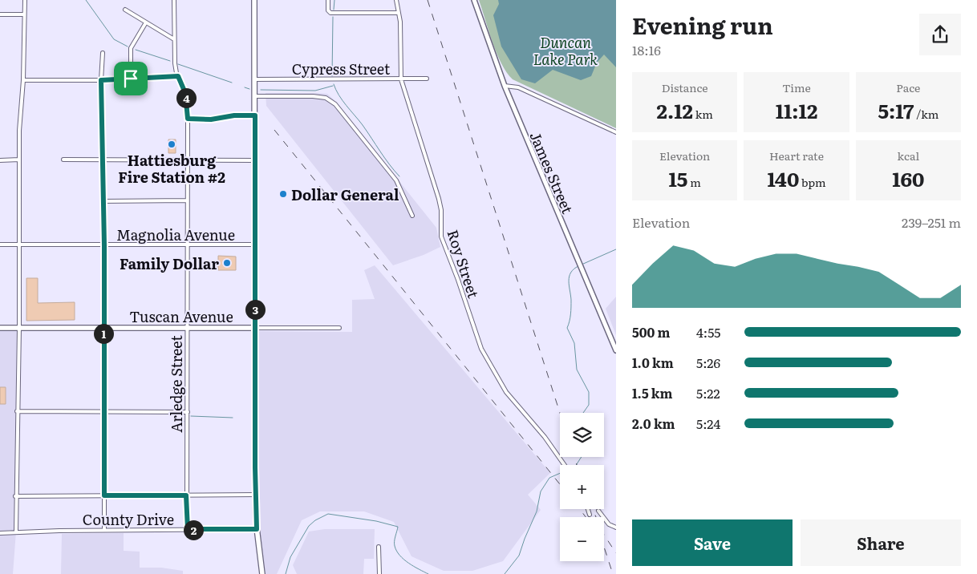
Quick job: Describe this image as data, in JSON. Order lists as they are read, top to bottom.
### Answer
{
  "streets": {
    "main road": ["Tuscan Avenue"],
    "street": [
      "Cypress Street",
      "James Street",
      "Magnolia Avenue",
      "Roy Street",
      "Arledge Street",
      "County Drive"
    ]
  },
  "crossings": [
    ["Cypress Street", "Roy Street"],
    ["Magnolia Avenue", "Arledge Street"],
    ["Tuscan Avenue", "Arledge Street"],
    ["Arledge Street", "County Drive"]
  ],
  "parks": ["Duncan Lake Park"],
  "places": ["Hattiesburg Fire Station #2", "Dollar General", "Family Dollar"],
  "page": {
    "heading": ["Evening run", "18:16"],
    "stats": [
      ["Distance", "2.12 km"],
      ["Time", "11:12"],
      ["Pace", "5:17 /km"],
      ["Elevation", "15 m"],
      ["Heart rate", "140 bpm"],
      ["kcal", "160"]
    ],
    "pins": [
      "4",
      "3",
      "1",
      "2"
    ],
    "chart": ["Elevation", "239–251 m"],
    "list": [
      {
        "name": "500 m",
        "note": "4:55"
      },
      {
        "name": "1.0 km",
        "note": "5:26"
      },
      {
        "name": "1.5 km",
        "note": "5:22"
      },
      {
        "name": "2.0 km",
        "note": "5:24"
      }
    ],
    "map_buttons": ["+", "−"],
    "buttons": ["Save", "Share"]
  }
}
